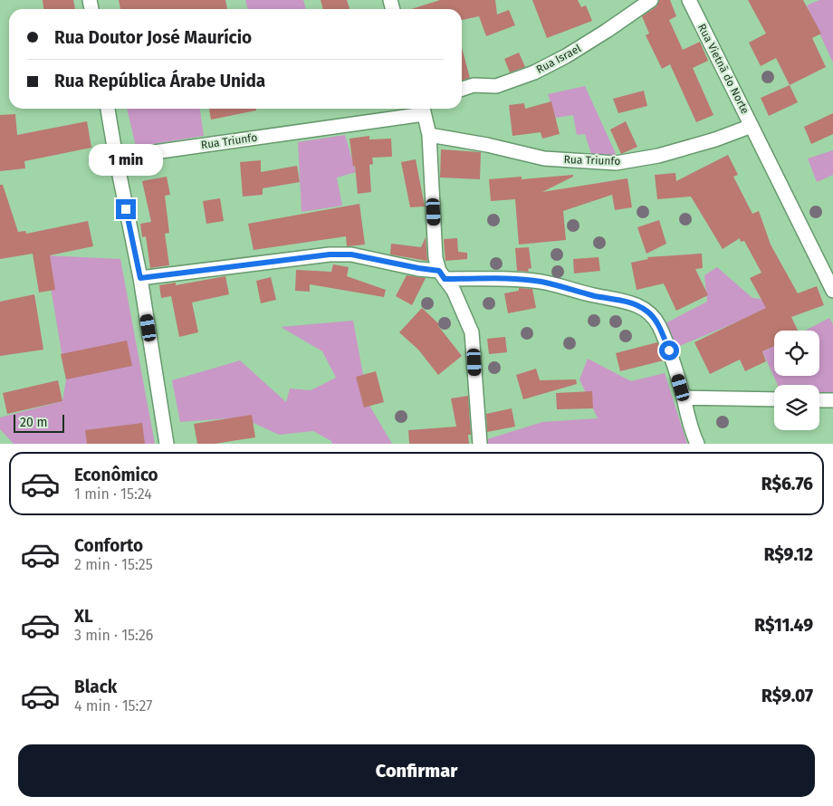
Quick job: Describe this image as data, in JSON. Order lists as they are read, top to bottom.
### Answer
{
  "streets": {
    "street": ["Rua Israel", "Rua Vietnã do Norte", "Rua Triunfo"]
  },
  "crossings": [
    ["Rua Vietnã do Norte", "Rua Triunfo"]
  ],
  "scale_bar": "20 m",
  "page": {
    "banner": ["Rua Doutor José Maurício", "Rua República Árabe Unida"],
    "bubble": "1 min",
    "scale": "20 m",
    "list": [
      {
        "name": "Econômico",
        "note": "1 min · 15:24",
        "value": "R$6.76"
      },
      {
        "name": "Conforto",
        "note": "2 min · 15:25",
        "value": "R$9.12"
      },
      {
        "name": "XL",
        "note": "3 min · 15:26",
        "value": "R$11.49"
      },
      {
        "name": "Black",
        "note": "4 min · 15:27",
        "value": "R$9.07"
      }
    ],
    "buttons": "Confirmar"
  }
}
